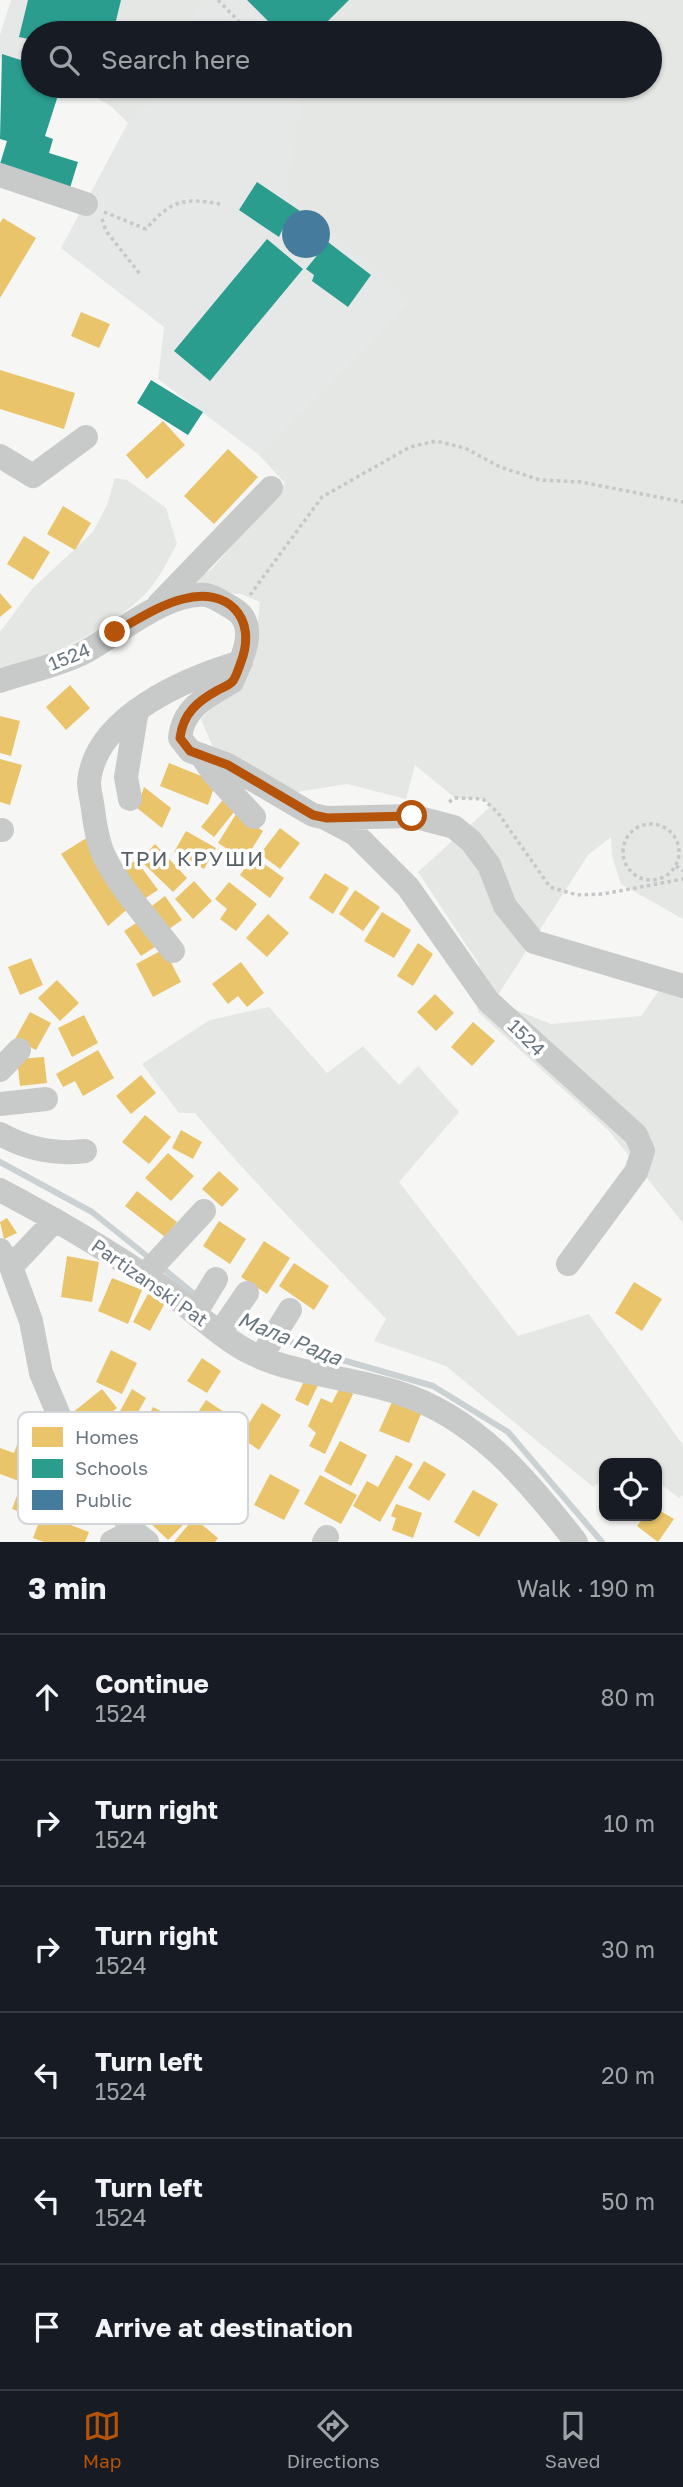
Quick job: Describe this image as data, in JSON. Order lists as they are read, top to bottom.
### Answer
{
  "streets": {
    "street": ["1524", "Partizanski Pat"]
  },
  "districts": ["ТРИ КРУШИ"],
  "water": ["Мала Рада"],
  "legend": ["Homes", "Schools", "Public"],
  "page": {
    "search": "Search here",
    "heading": ["3 min", "Walk · 190 m"],
    "list": [
      ["Continue", "1524", "80 m"],
      ["Turn right", "1524", "10 m"],
      ["Turn right", "1524", "30 m"],
      ["Turn left", "1524", "20 m"],
      ["Turn left", "1524", "50 m"],
      "Arrive at destination"
    ],
    "nav": ["Map", "Directions", "Saved"]
  }
}
